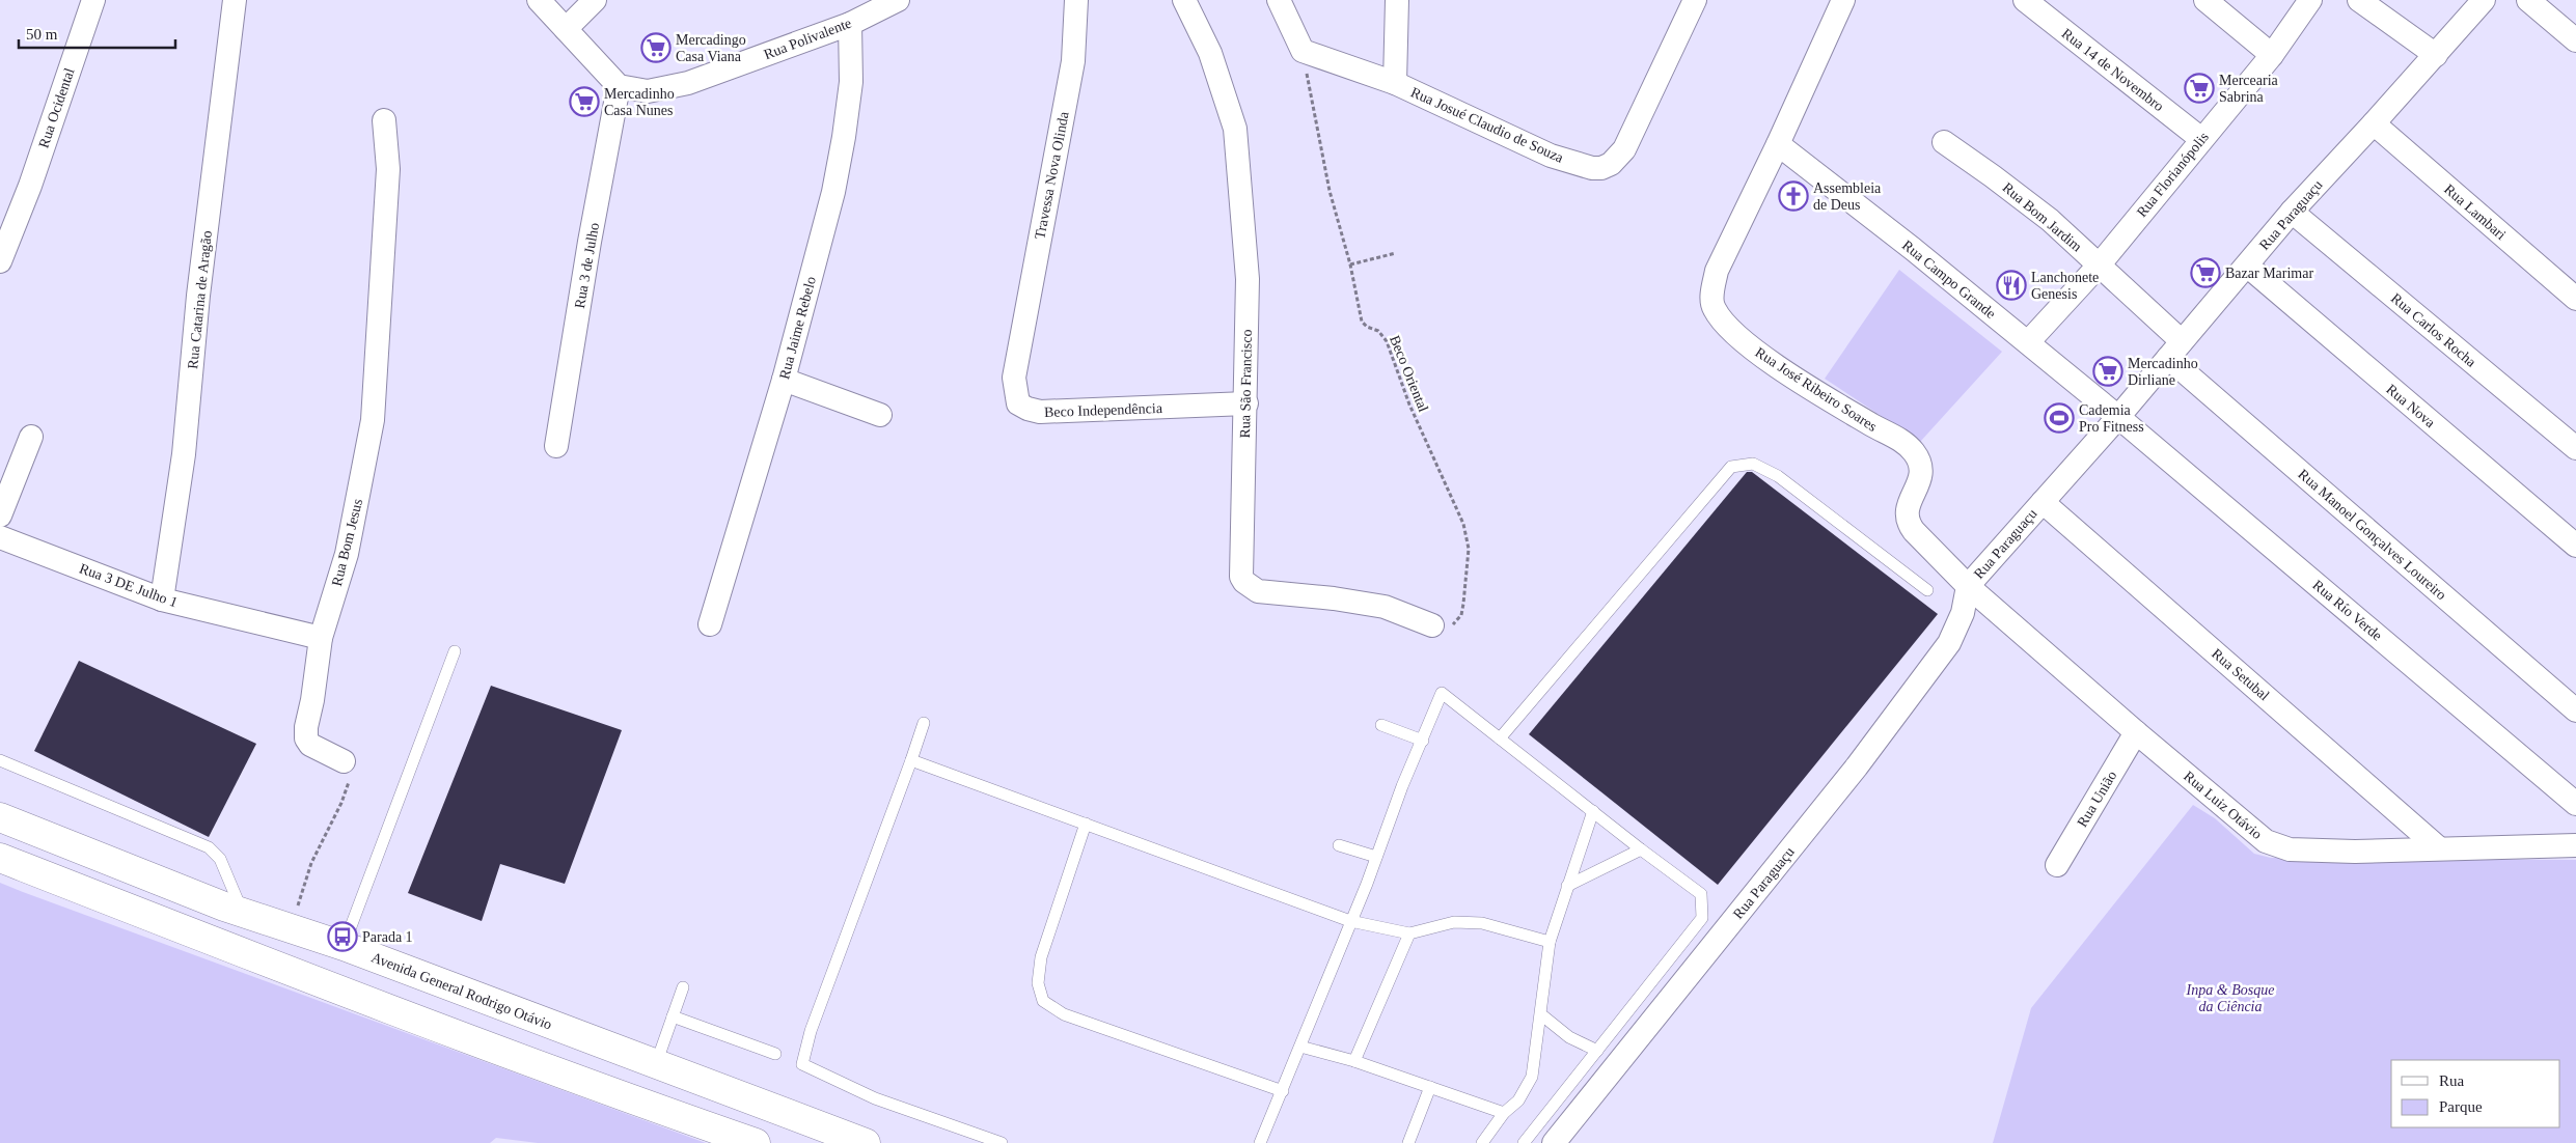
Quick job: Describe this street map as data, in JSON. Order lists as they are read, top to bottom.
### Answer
{
  "streets": {
    "main road": ["Avenida General Rodrigo Otávio"],
    "street": [
      "Rua Polivalente",
      "Rua 14 de Novembro",
      "Rua Ocidental",
      "Rua Josué Claudio de Souza",
      "Rua Florianópolis",
      "Travessa Nova Olinda",
      "Rua Lambari",
      "Rua Paraguaçu",
      "Rua Bom Jardim",
      "Rua 3 de Julho",
      "Rua Campo Grande",
      "Rua Catarina de Aragão",
      "Rua Jaime Rebelo",
      "Rua Carlos Rocha",
      "Rua São Francisco",
      "Rua José Ribeiro Soares",
      "Rua Nova",
      "Beco Independência",
      "Rua Manoel Gonçalves Loureiro",
      "Rua Bom Jesus",
      "Rua 3 DE Julho 1",
      "Rua Río Verde",
      "Rua Setubal",
      "Rua União",
      "Rua Luiz Otávio"
    ],
    "path": ["Beco Oriental"]
  },
  "crossings": [
    ["Rua Polivalente", "Rua 3 de Julho"],
    ["Rua Polivalente", "Rua Jaime Rebelo"],
    ["Rua 14 de Novembro", "Rua Florianópolis"],
    ["Rua Josué Claudio de Souza", "Beco Oriental"],
    ["Rua Florianópolis", "Rua Bom Jardim"],
    ["Rua Florianópolis", "Rua Campo Grande"],
    ["Travessa Nova Olinda", "Beco Independência"],
    ["Rua Lambari", "Rua Paraguaçu"],
    ["Rua Paraguaçu", "Rua Bom Jardim"],
    ["Rua Paraguaçu", "Rua Campo Grande"],
    ["Rua Paraguaçu", "Rua Carlos Rocha"],
    ["Rua Paraguaçu", "Rua José Ribeiro Soares"],
    ["Rua Paraguaçu", "Rua Nova"],
    ["Rua Paraguaçu", "Rua Manoel Gonçalves Loureiro"],
    ["Rua Paraguaçu", "Rua Río Verde"],
    ["Rua Paraguaçu", "Rua Setubal"],
    ["Rua Paraguaçu", "Rua Luiz Otávio"],
    ["Rua Bom Jardim", "Rua Manoel Gonçalves Loureiro"],
    ["Rua Campo Grande", "Rua José Ribeiro Soares"],
    ["Rua Campo Grande", "Rua Río Verde"],
    ["Rua Catarina de Aragão", "Rua 3 DE Julho 1"],
    ["Beco Oriental", "Rua São Francisco"],
    ["Rua São Francisco", "Beco Independência"],
    ["Rua José Ribeiro Soares", "Rua Luiz Otávio"],
    ["Rua Bom Jesus", "Rua 3 DE Julho 1"],
    ["Rua Setubal", "Rua Luiz Otávio"],
    ["Rua União", "Rua Luiz Otávio"]
  ],
  "parks": ["Inpa & Bosque da Ciência"],
  "places": {
    "supermarket": [
      "Mercadingo Casa Viana",
      "Mercearia Sabrina",
      "Mercadinho Casa Nunes",
      "Bazar Marimar",
      "Mercadinho Dirliane"
    ],
    "church": ["Assembleia de Deus"],
    "restaurant": ["Lanchonete Genesis"],
    "sports": ["Cademia Pro Fitness"],
    "bus stop": ["Parada 1"]
  },
  "legend": ["Rua", "Parque"],
  "scale_bar": "50 m"
}
